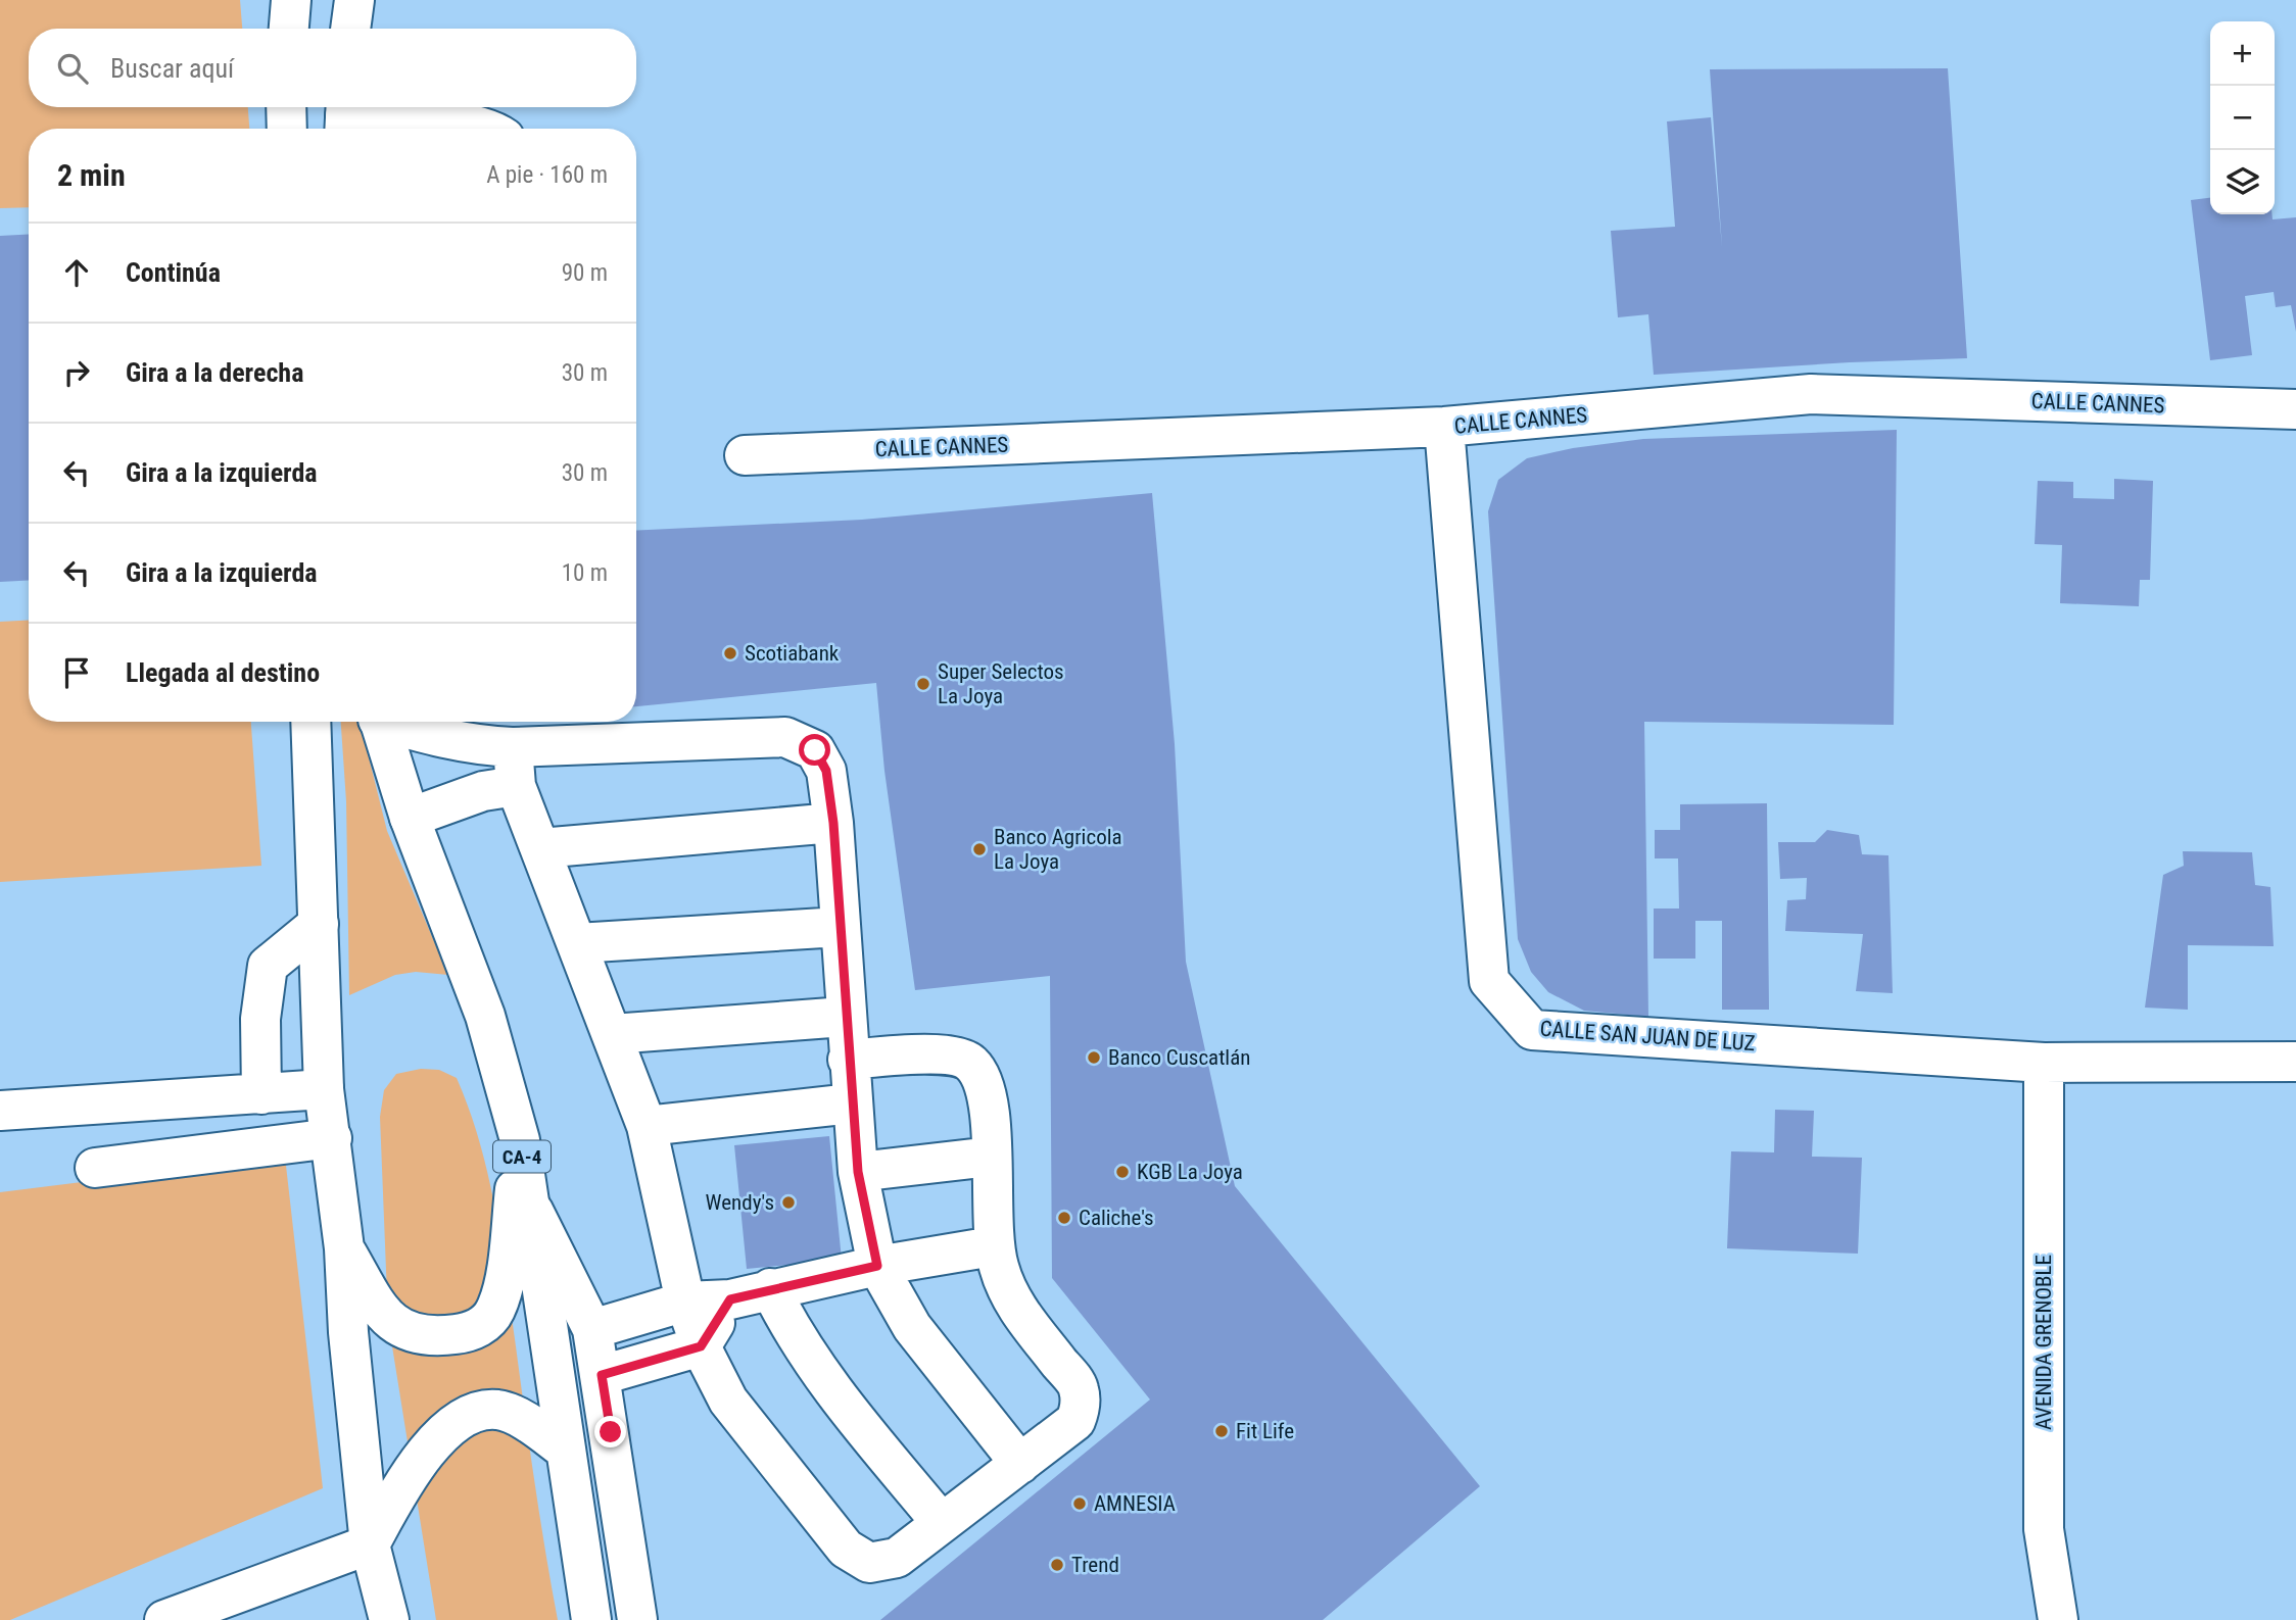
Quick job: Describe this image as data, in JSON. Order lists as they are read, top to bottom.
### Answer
{
  "streets": {
    "main road": [
      "CALLE CANNES",
      "CALLE SAN JUAN DE LUZ",
      "CA-4",
      "AVENIDA GRENOBLE"
    ]
  },
  "crossings": [
    ["CALLE CANNES", "CALLE SAN JUAN DE LUZ"],
    ["CALLE SAN JUAN DE LUZ", "AVENIDA GRENOBLE"]
  ],
  "places": [
    "Scotiabank",
    "Super Selectos La Joya",
    "Banco Agricola La Joya",
    "Banco Cuscatlán",
    "KGB La Joya",
    "Wendy's",
    "Caliche's",
    "Fit Life",
    "AMNESIA",
    "Trend"
  ],
  "page": {
    "map_buttons": ["+", "−"],
    "search": "Buscar aquí",
    "heading": ["2 min", "A pie · 160 m"],
    "list": [
      ["Continúa", "90 m"],
      ["Gira a la derecha", "30 m"],
      ["Gira a la izquierda", "30 m"],
      ["Gira a la izquierda", "10 m"],
      "Llegada al destino"
    ]
  }
}
